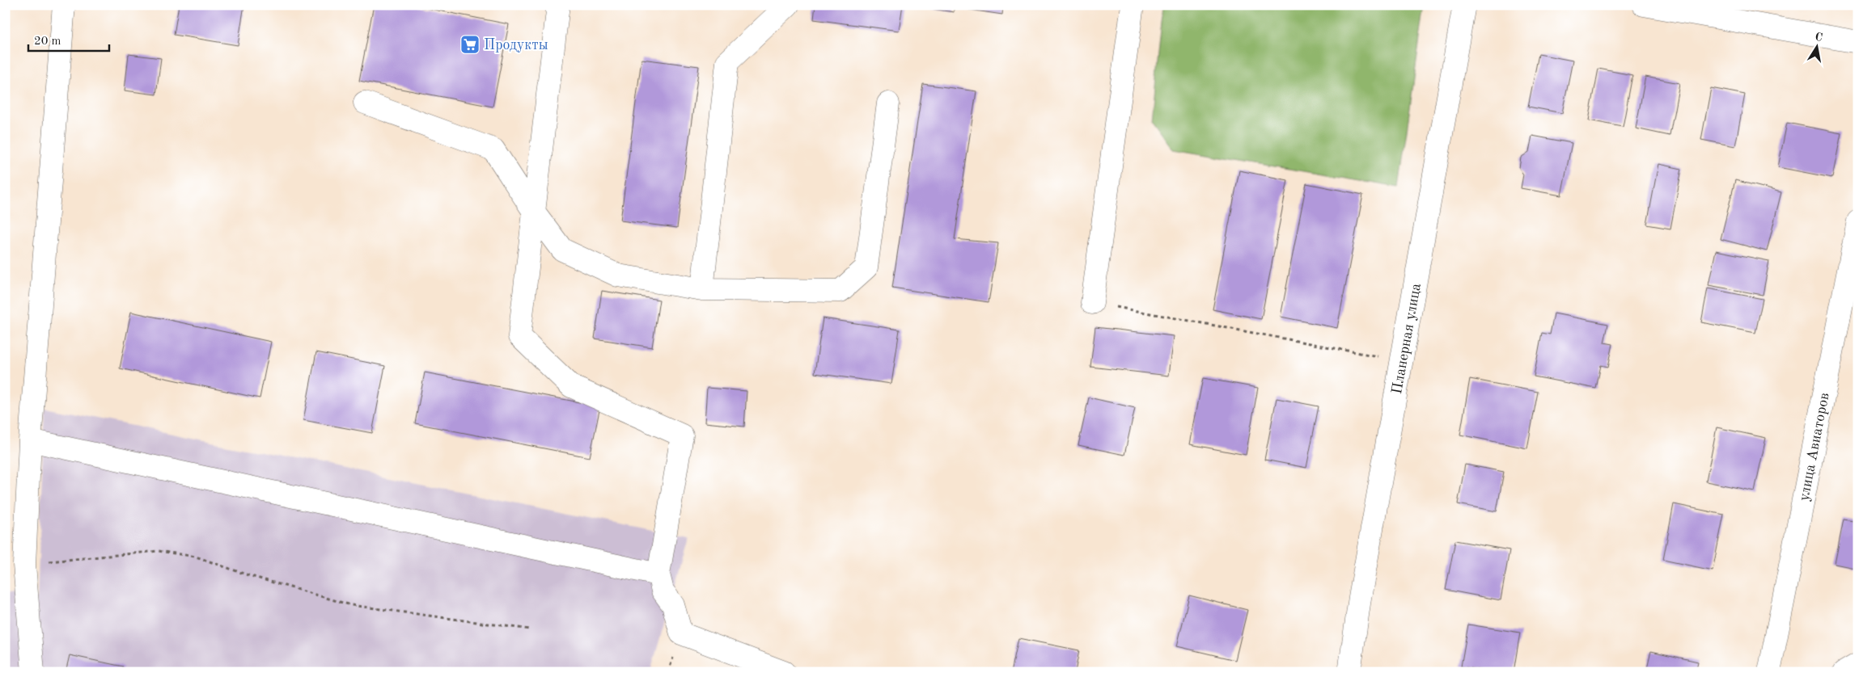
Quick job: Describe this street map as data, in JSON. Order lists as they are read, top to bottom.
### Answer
{
  "streets": {
    "street": ["Планерная улица", "улица Авиаторов"]
  },
  "places": {
    "supermarket": ["Продукты"]
  },
  "scale_bar": "20 m",
  "north": "top"
}
